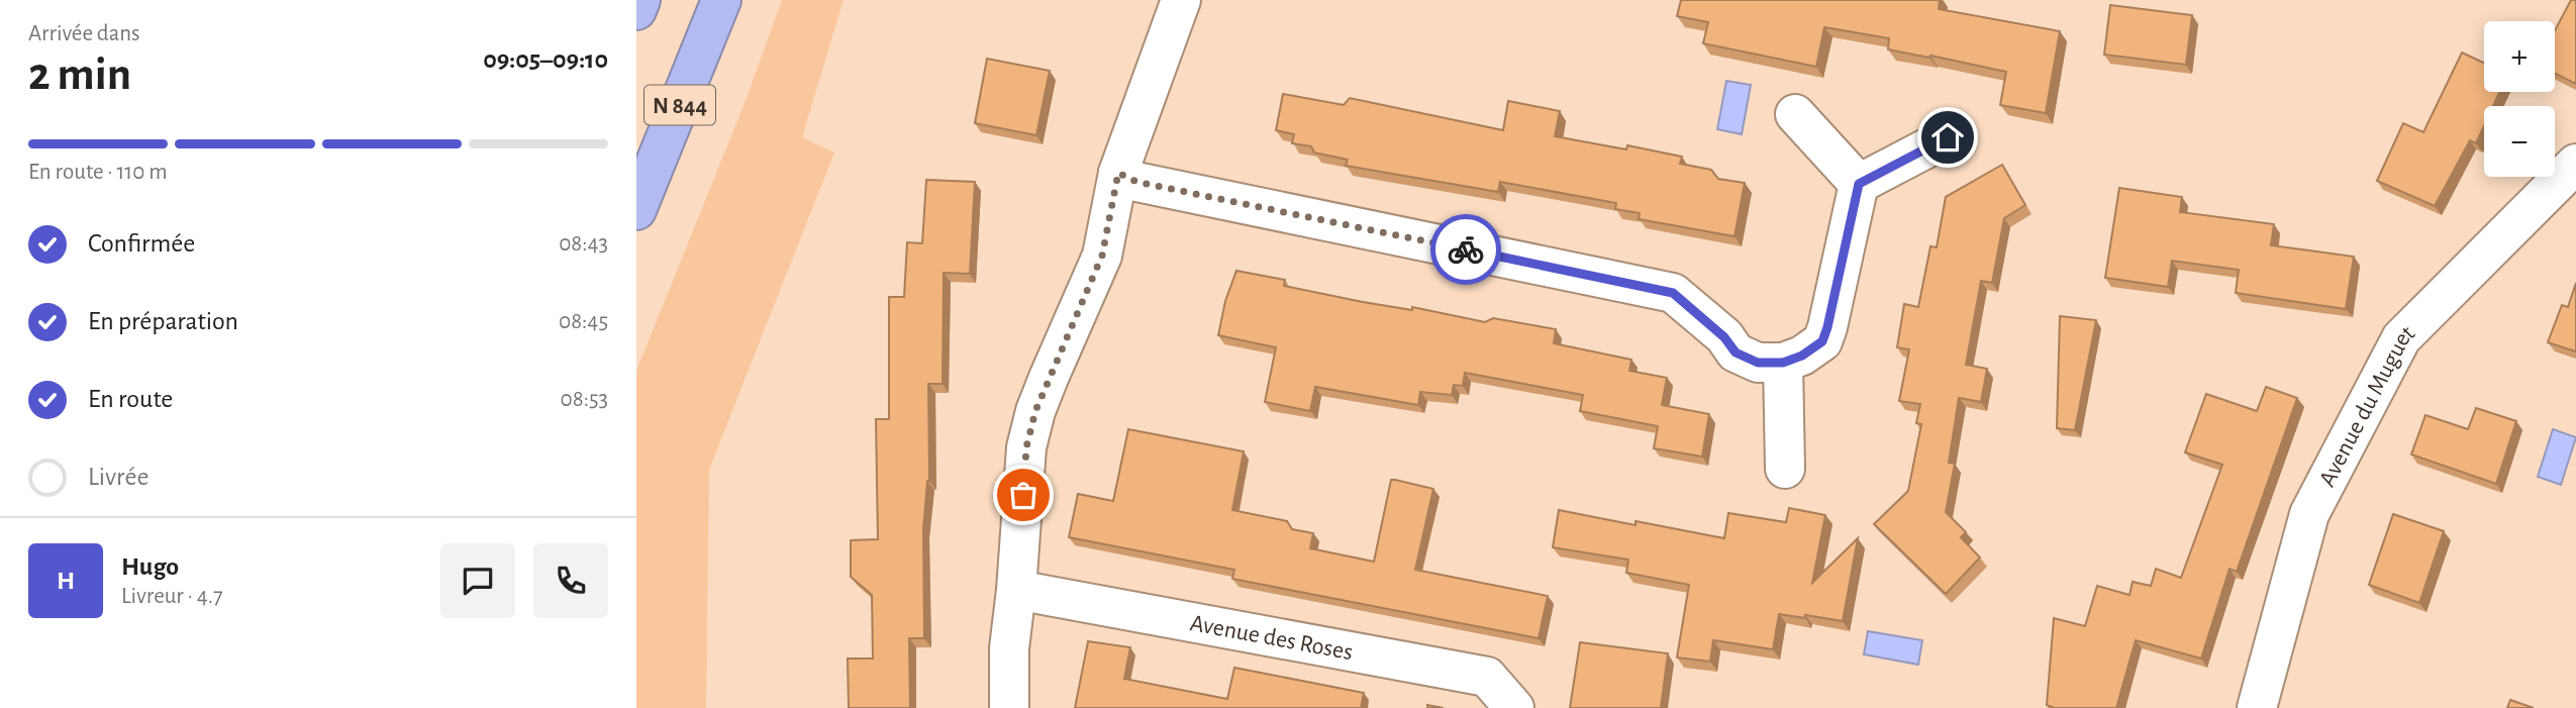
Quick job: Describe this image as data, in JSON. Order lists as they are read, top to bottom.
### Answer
{
  "streets": {
    "highway": ["N 844"],
    "street": ["Avenue du Muguet", "Avenue des Roses"]
  },
  "page": {
    "heading": ["2 min", "Arrivée dans", "09:05–09:10"],
    "panel": ["Hugo", "Livreur · 4.7"],
    "map_buttons": ["+", "−"],
    "bar": "En route · 110 m",
    "list": [
      ["Confirmée", "08:43"],
      ["En préparation", "08:45"],
      ["En route", "08:53"],
      "Livrée"
    ],
    "round": "H"
  }
}
